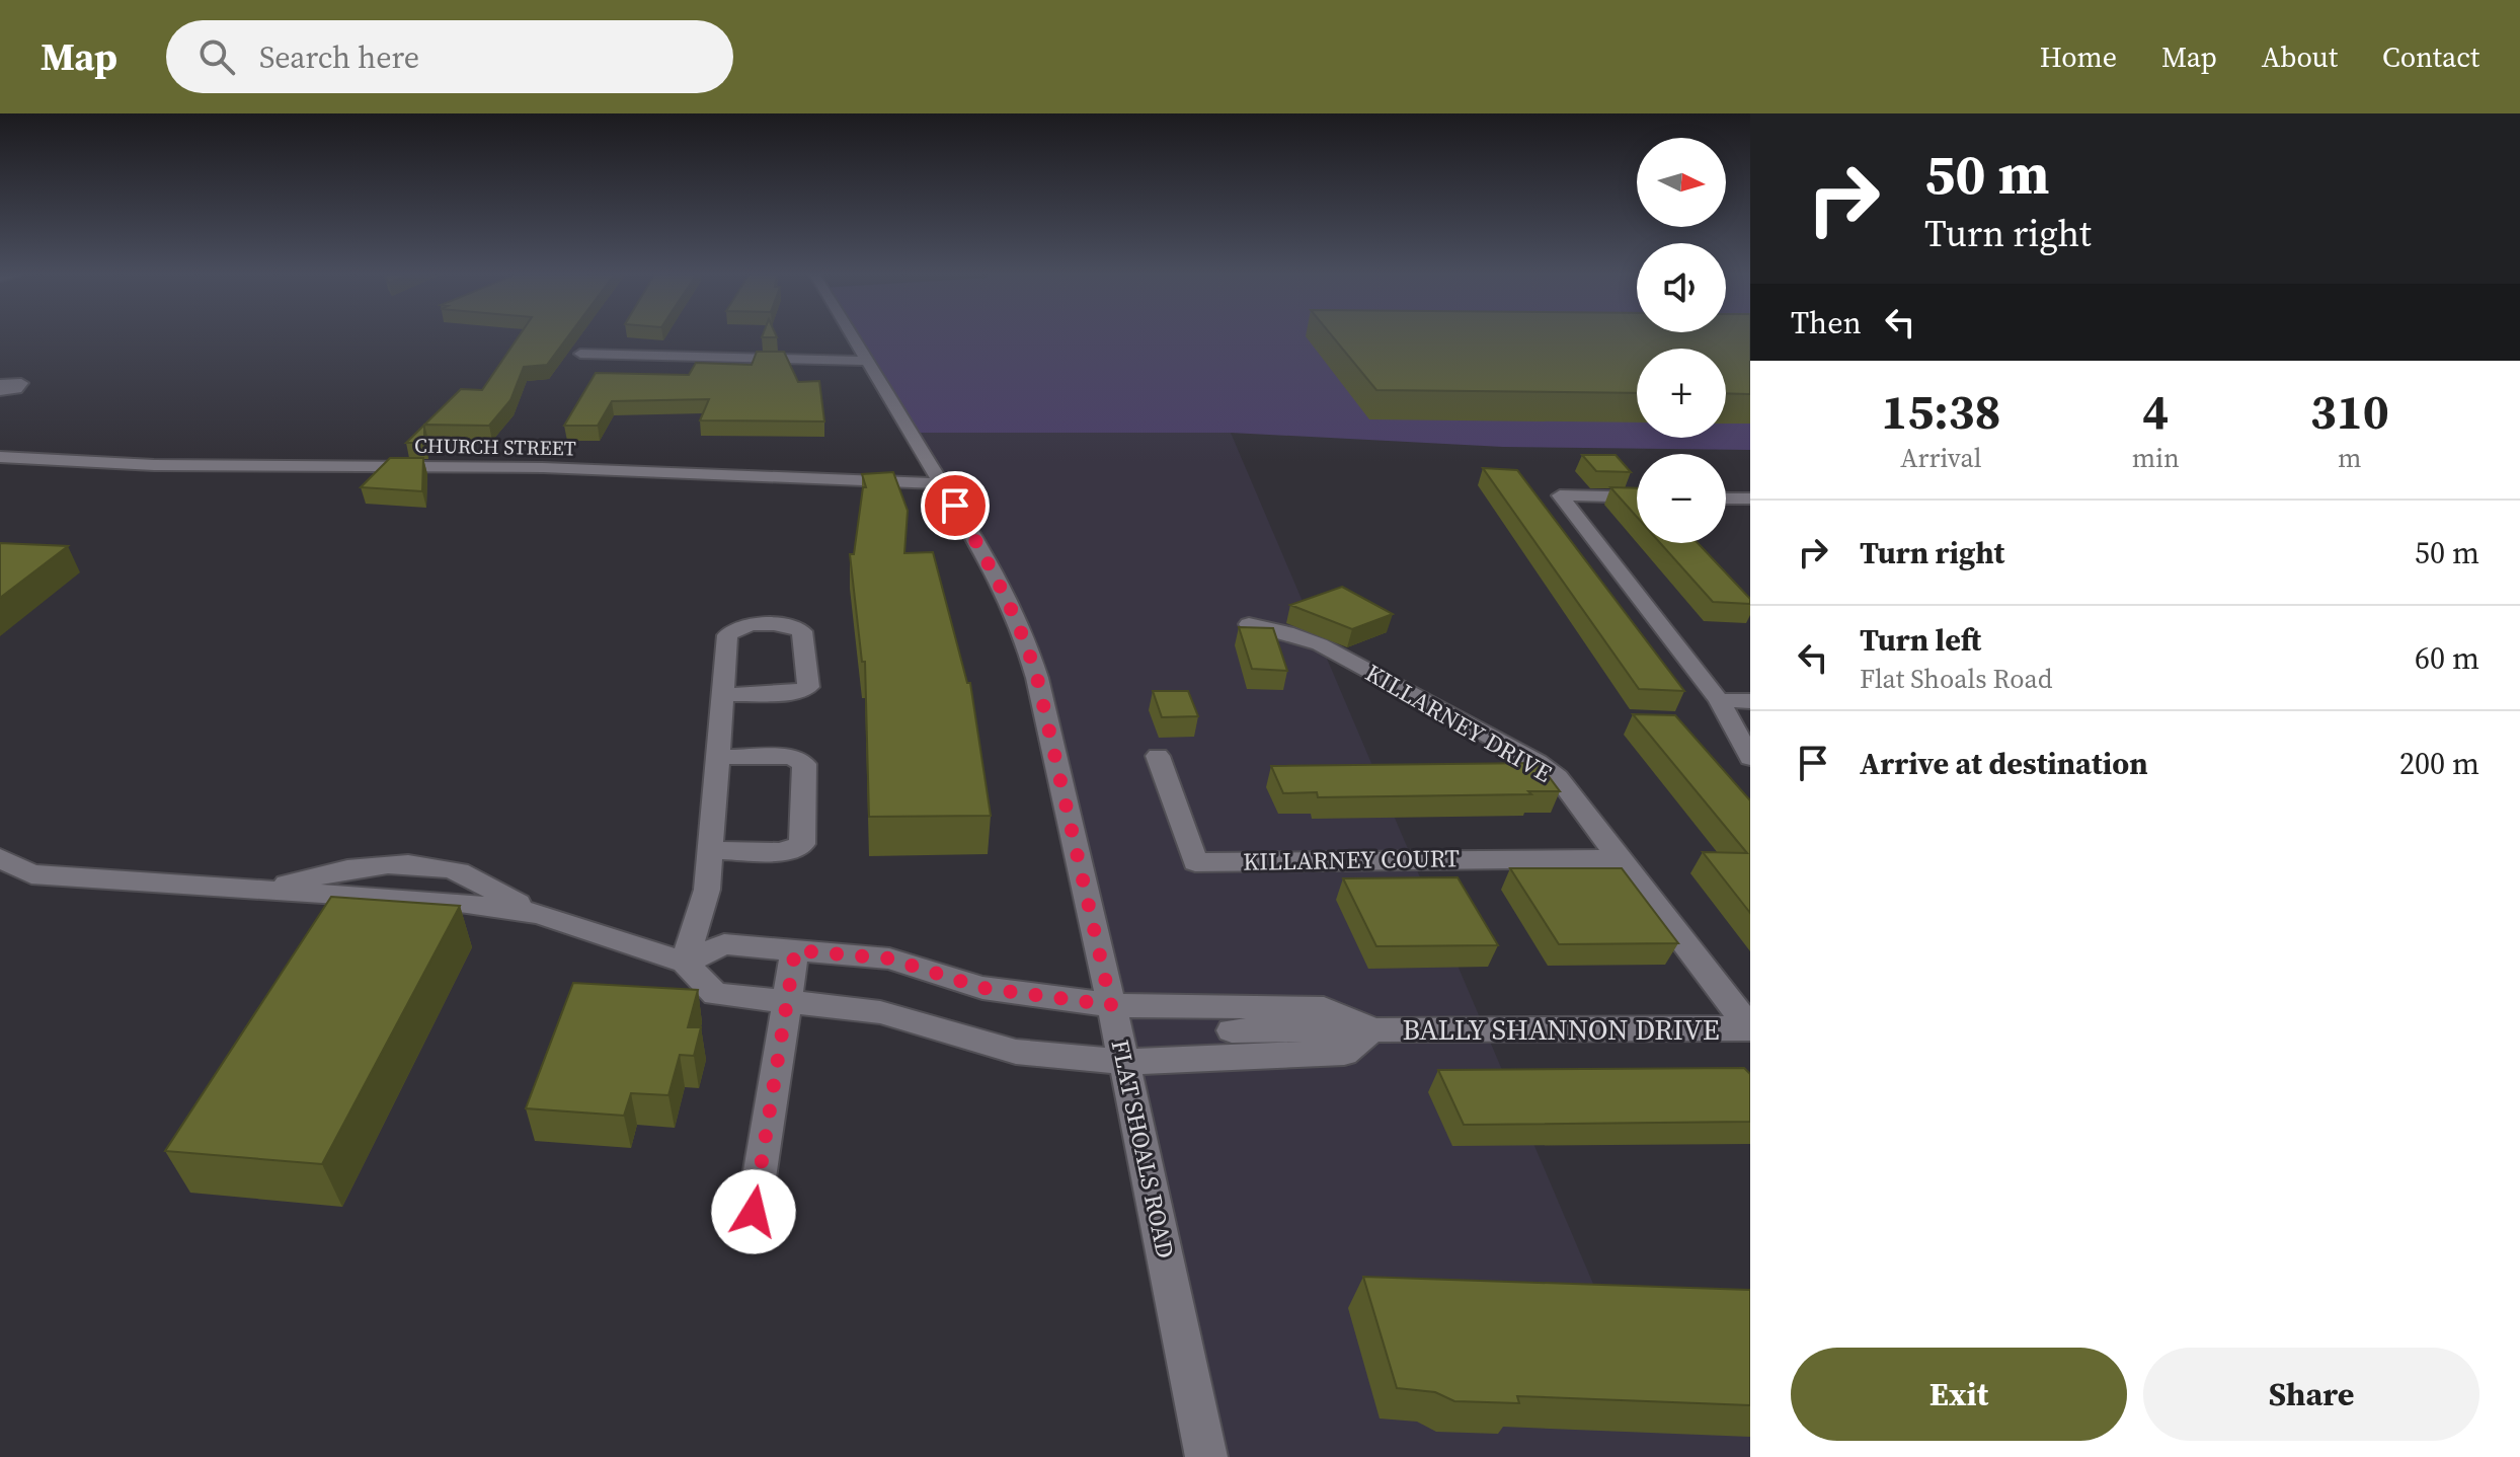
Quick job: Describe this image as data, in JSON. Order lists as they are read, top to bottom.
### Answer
{
  "streets": {
    "street": [
      "CHURCH STREET",
      "KILLARNEY DRIVE",
      "KILLARNEY COURT",
      "BALLY SHANNON DRIVE",
      "FLAT SHOALS ROAD"
    ]
  },
  "crossings": [
    ["CHURCH STREET", "FLAT SHOALS ROAD"],
    ["KILLARNEY DRIVE", "KILLARNEY COURT"],
    ["KILLARNEY DRIVE", "BALLY SHANNON DRIVE"],
    ["BALLY SHANNON DRIVE", "FLAT SHOALS ROAD"]
  ],
  "north": "right",
  "page": {
    "header": "Map",
    "search": "Search here",
    "nav": [
      "Home",
      "Map",
      "About",
      "Contact"
    ],
    "turn": ["50 m", "Turn right"],
    "map_buttons": ["+", "−"],
    "then": "Then",
    "eta": [
      "15:38",
      "Arrival",
      "4",
      "min",
      "310",
      "m"
    ],
    "list": [
      {
        "name": "Turn right",
        "value": "50 m"
      },
      {
        "name": "Turn left",
        "note": "Flat Shoals Road",
        "value": "60 m"
      },
      {
        "name": "Arrive at destination",
        "value": "200 m"
      }
    ],
    "buttons": ["Exit", "Share"]
  }
}
